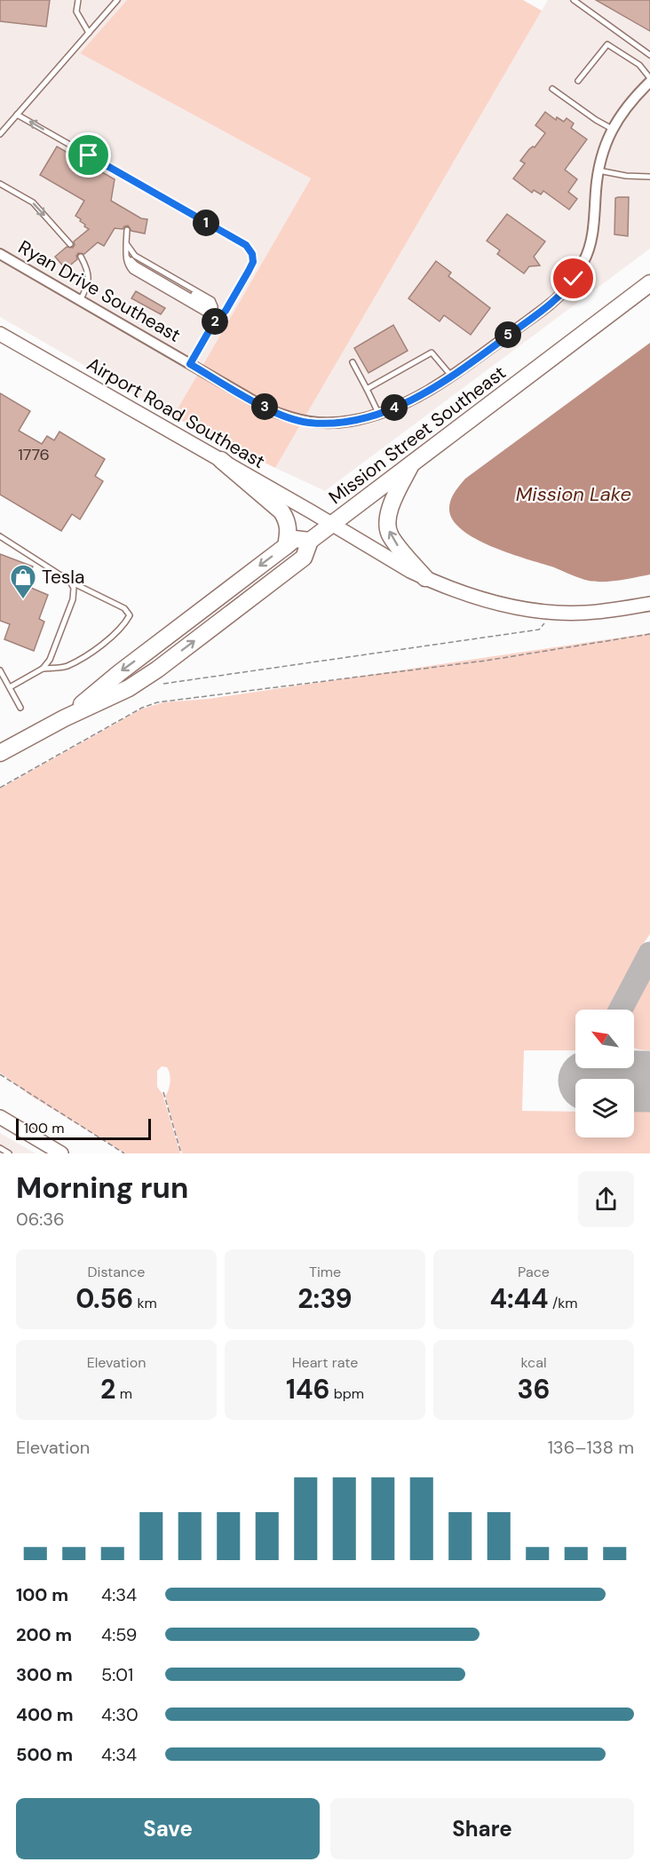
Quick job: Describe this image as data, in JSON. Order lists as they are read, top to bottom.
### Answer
{
  "streets": {
    "highway": ["Mission Street Southeast"],
    "main road": ["Airport Road Southeast"],
    "street": ["Ryan Drive Southeast"]
  },
  "crossings": [
    ["Airport Road Southeast", "Mission Street Southeast"]
  ],
  "water": ["Mission Lake"],
  "places": {
    "shop": ["Tesla"]
  },
  "house_numbers": ["1776"],
  "scale_bar": "100 m",
  "north": "top left",
  "page": {
    "pins": [
      "1",
      "2",
      "5",
      "3",
      "4"
    ],
    "scale": "100 m",
    "heading": ["Morning run", "06:36"],
    "stats": [
      ["Distance", "0.56 km"],
      ["Time", "2:39"],
      ["Pace", "4:44 /km"],
      ["Elevation", "2 m"],
      ["Heart rate", "146 bpm"],
      ["kcal", "36"]
    ],
    "chart": ["Elevation", "136–138 m"],
    "list": [
      {
        "name": "100 m",
        "note": "4:34"
      },
      {
        "name": "200 m",
        "note": "4:59"
      },
      {
        "name": "300 m",
        "note": "5:01"
      },
      {
        "name": "400 m",
        "note": "4:30"
      },
      {
        "name": "500 m",
        "note": "4:34"
      }
    ],
    "buttons": ["Save", "Share"]
  }
}
